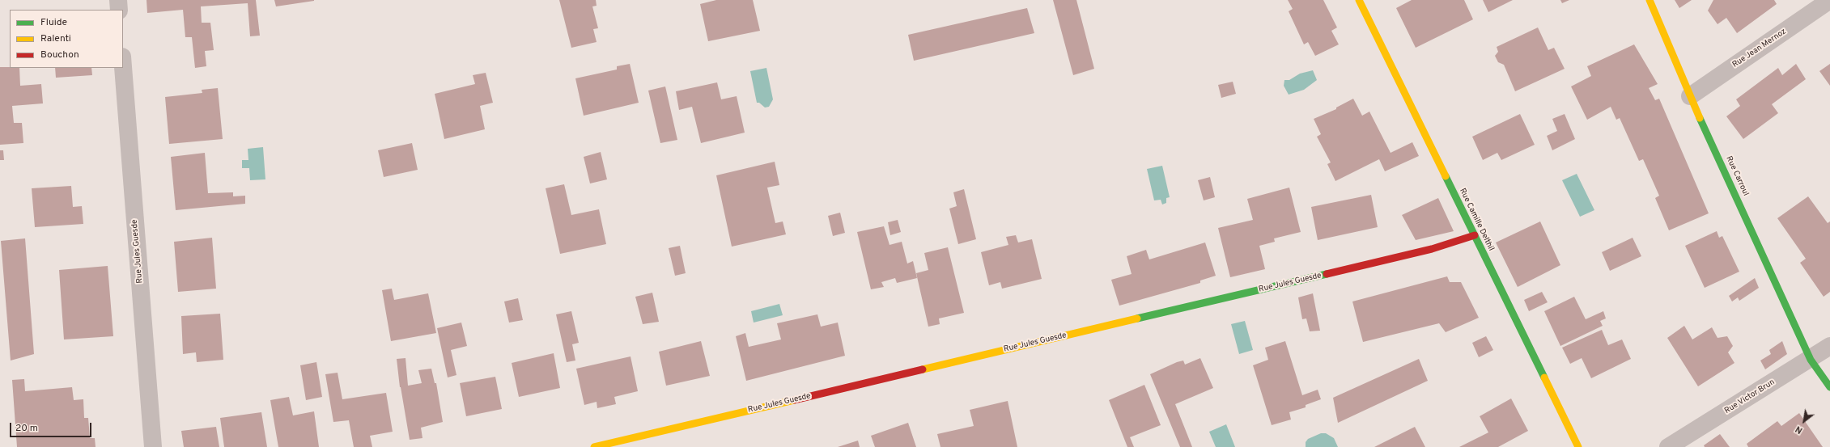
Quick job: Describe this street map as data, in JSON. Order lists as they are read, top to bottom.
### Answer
{
  "streets": {
    "street": [
      "Rue Jean Mernoz",
      "Rue Carroul",
      "Rue Camille Delthil",
      "Rue Jules Guesde",
      "Rue Victor Brun"
    ]
  },
  "crossings": [
    ["Rue Jean Mernoz", "Rue Carroul"],
    ["Rue Carroul", "Rue Victor Brun"],
    ["Rue Camille Delthil", "Rue Jules Guesde"]
  ],
  "legend": ["Fluide", "Ralenti", "Bouchon"],
  "scale_bar": "20 m",
  "north": "bottom left"
}
